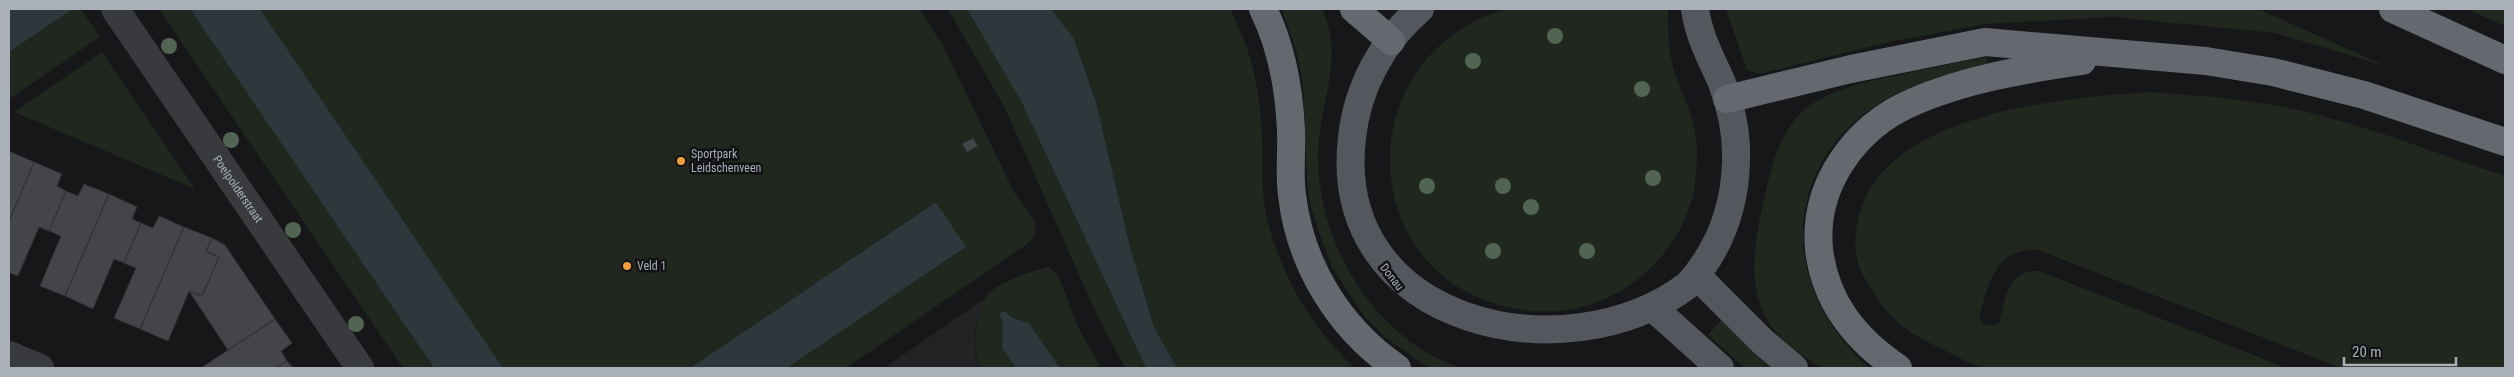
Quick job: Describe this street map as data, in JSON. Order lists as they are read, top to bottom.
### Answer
{
  "streets": {
    "main road": ["Donau"],
    "street": ["Poelpolderstraat"]
  },
  "places": ["Sportpark Leidschenveen", "Veld 1"],
  "scale_bar": "20 m"
}
